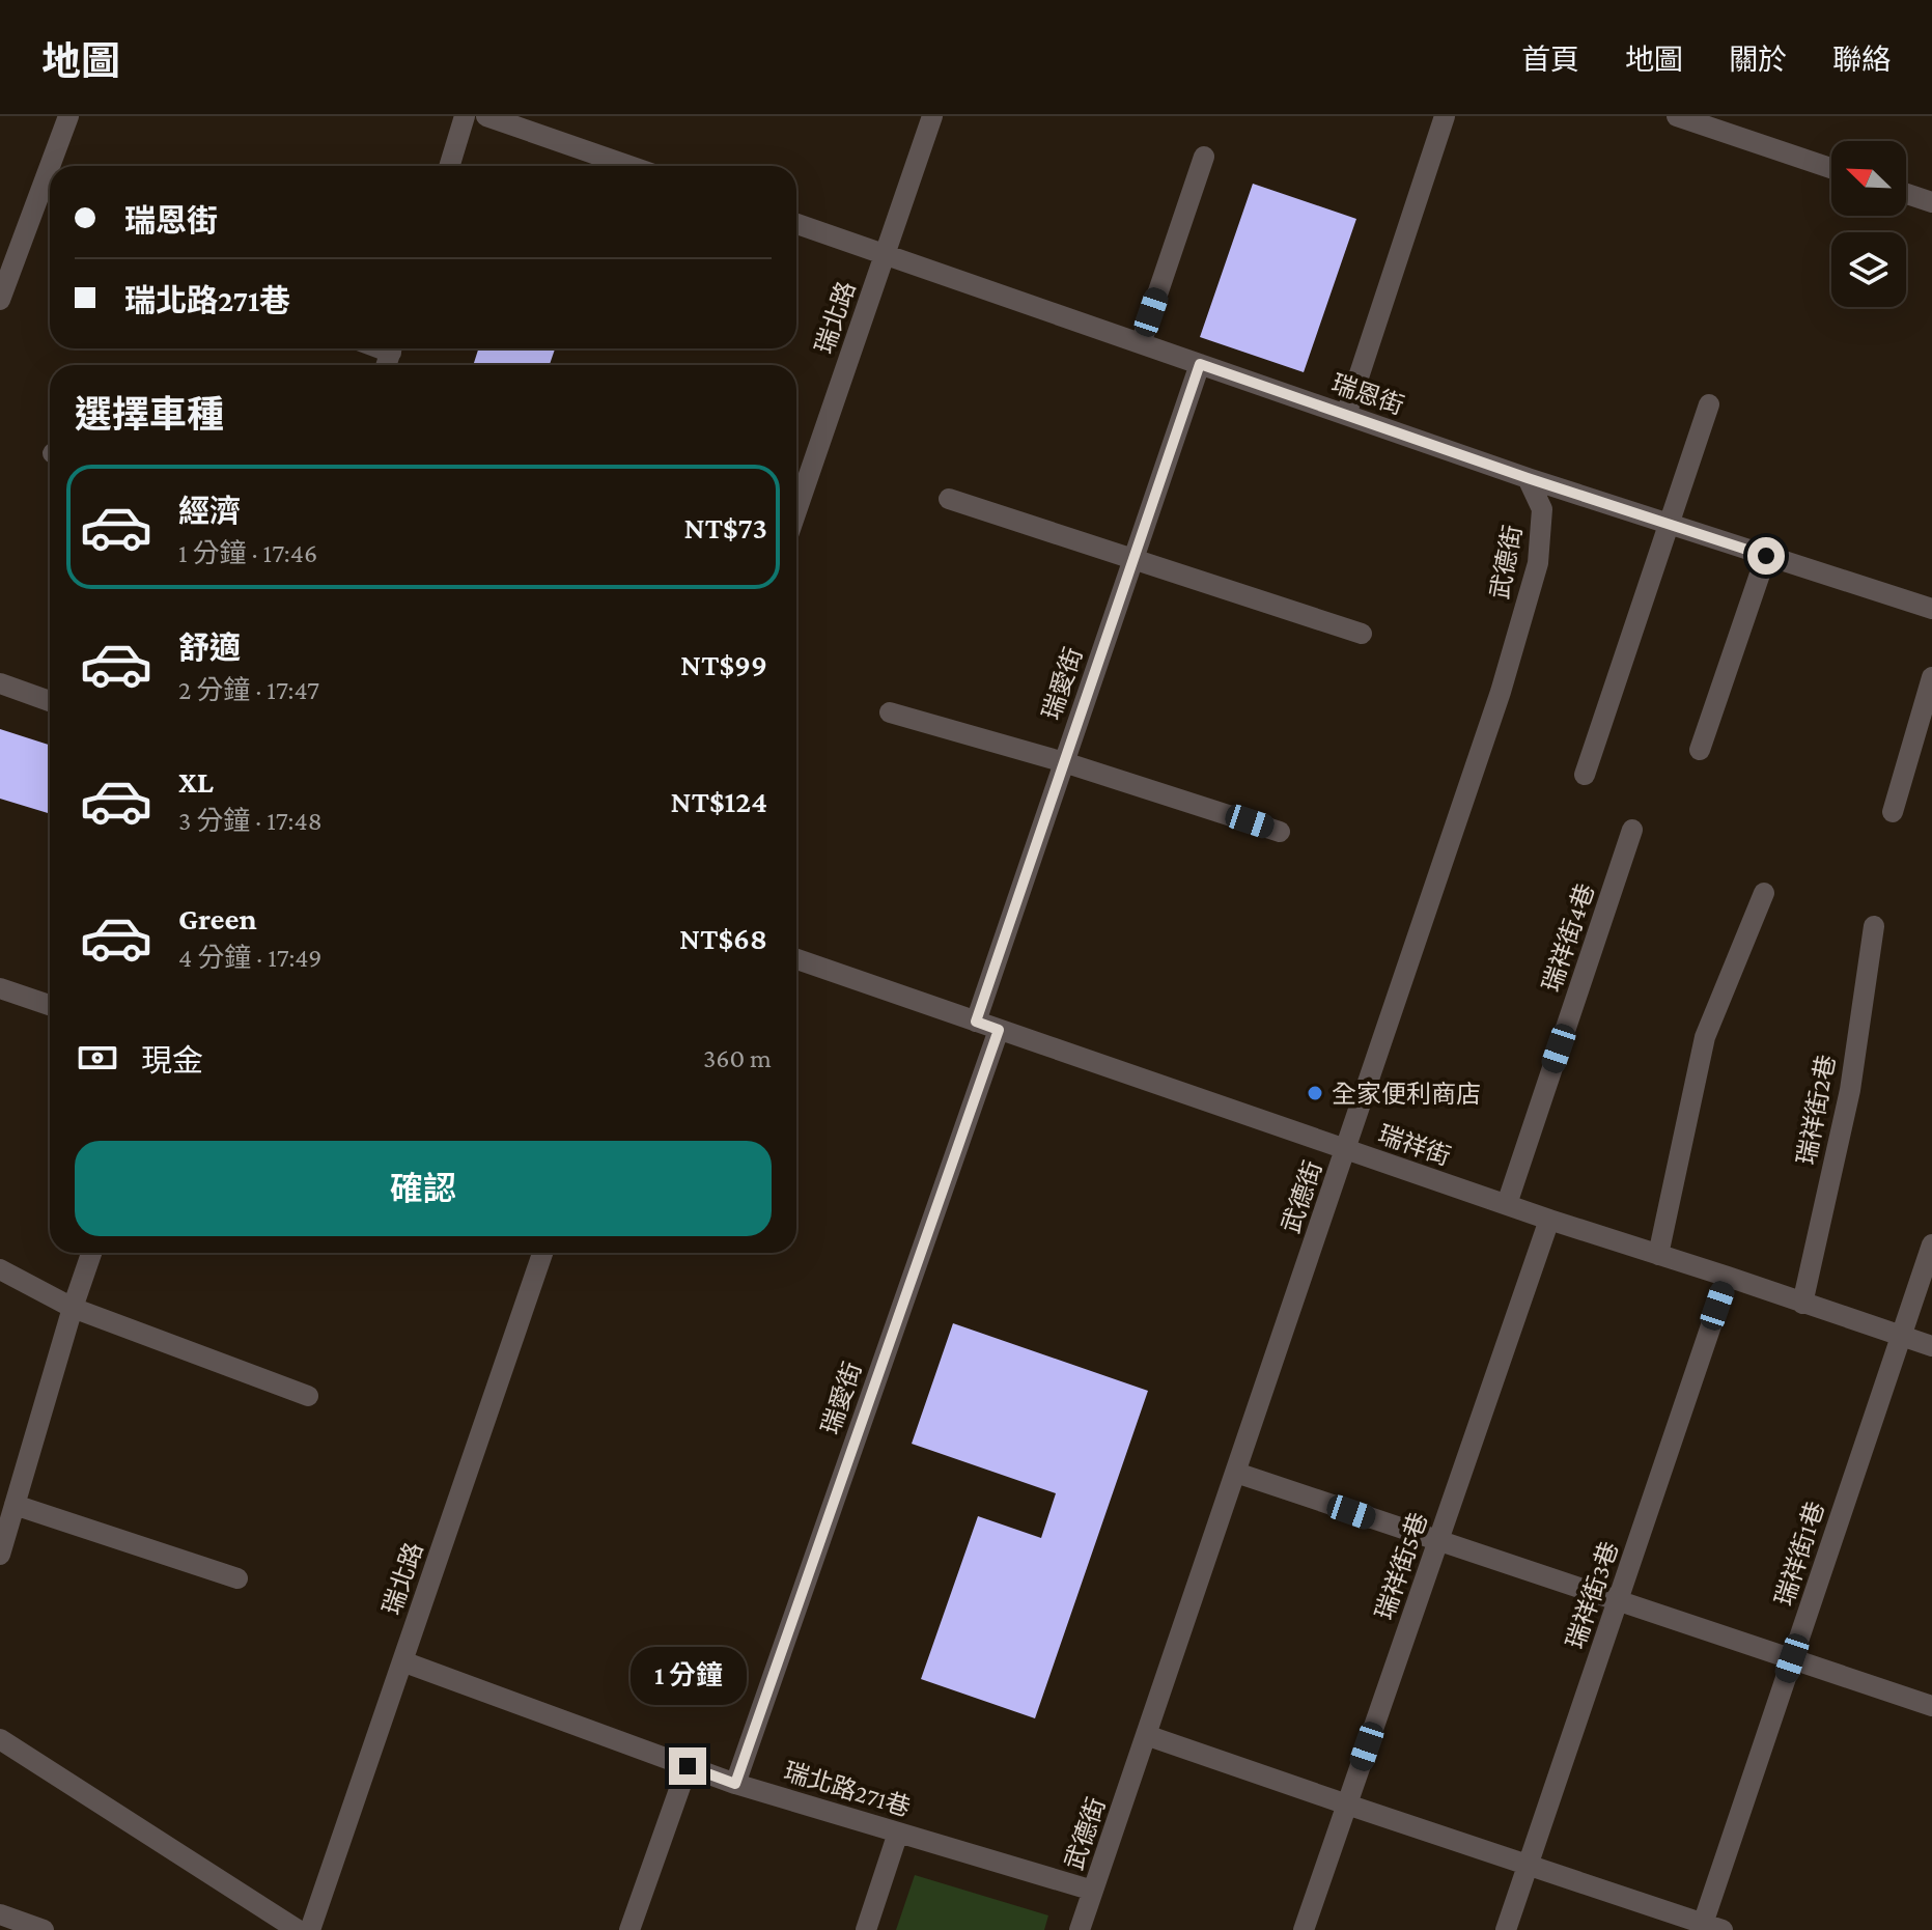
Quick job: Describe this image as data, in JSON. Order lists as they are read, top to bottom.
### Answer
{
  "streets": {
    "street": [
      "瑞北路",
      "瑞恩街",
      "武德街",
      "瑞愛街",
      "瑞祥街4巷",
      "瑞祥街2巷",
      "瑞祥街",
      "瑞祥街1巷",
      "瑞祥街5巷",
      "瑞祥街3巷",
      "瑞北路271巷"
    ]
  },
  "crossings": [
    ["瑞北路", "瑞恩街"],
    ["瑞北路", "瑞北路271巷"],
    ["瑞恩街", "武德街"],
    ["瑞恩街", "瑞愛街"],
    ["武德街", "瑞祥街"],
    ["武德街", "瑞北路271巷"],
    ["瑞愛街", "瑞祥街"],
    ["瑞愛街", "瑞北路271巷"],
    ["瑞祥街4巷", "瑞祥街"],
    ["瑞祥街2巷", "瑞祥街"],
    ["瑞祥街", "瑞祥街1巷"],
    ["瑞祥街", "瑞祥街5巷"],
    ["瑞祥街", "瑞祥街3巷"]
  ],
  "places": ["全家便利商店"],
  "north": "top left",
  "page": {
    "header": "地圖",
    "nav": [
      "首頁",
      "地圖",
      "關於",
      "聯絡"
    ],
    "banner": ["瑞恩街", "瑞北路271巷"],
    "heading": "選擇車種",
    "list": [
      {
        "name": "經濟",
        "note": "1 分鐘 · 17:46",
        "value": "NT$73"
      },
      {
        "name": "舒適",
        "note": "2 分鐘 · 17:47",
        "value": "NT$99"
      },
      {
        "name": "XL",
        "note": "3 分鐘 · 17:48",
        "value": "NT$124"
      },
      {
        "name": "Green",
        "note": "4 分鐘 · 17:49",
        "value": "NT$68"
      }
    ],
    "pay": ["現金", "360 m"],
    "buttons": "確認",
    "bubble": "1 分鐘"
  }
}
